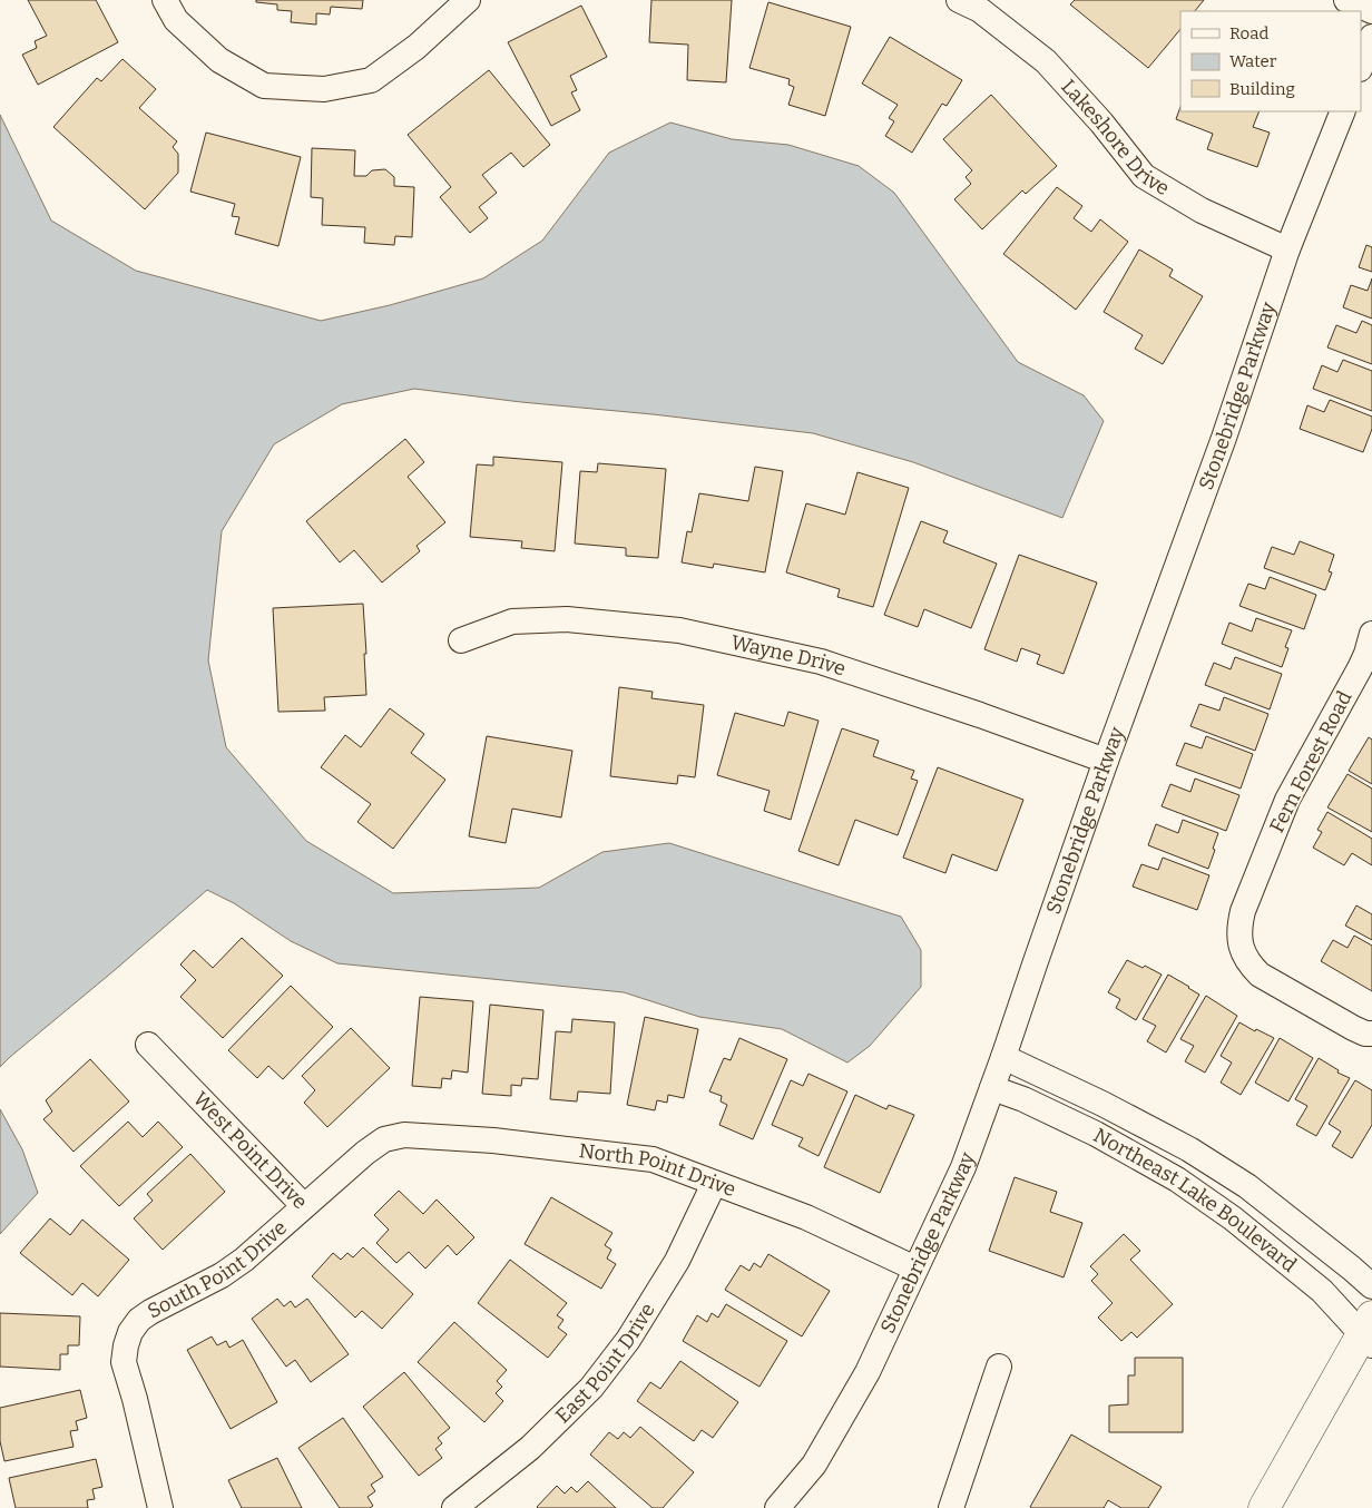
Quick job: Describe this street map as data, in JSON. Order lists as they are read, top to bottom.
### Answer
{
  "streets": {
    "street": [
      "Lakeshore Drive",
      "Stonebridge Parkway",
      "Wayne Drive",
      "Fern Forest Road",
      "West Point Drive",
      "North Point Drive",
      "Northeast Lake Boulevard",
      "South Point Drive",
      "East Point Drive"
    ]
  },
  "crossings": [
    ["Lakeshore Drive", "Stonebridge Parkway"],
    ["Stonebridge Parkway", "Wayne Drive"],
    ["Stonebridge Parkway", "North Point Drive"],
    ["Stonebridge Parkway", "Northeast Lake Boulevard"],
    ["West Point Drive", "North Point Drive"],
    ["West Point Drive", "South Point Drive"],
    ["North Point Drive", "East Point Drive"]
  ],
  "legend": ["Road", "Water", "Building"]
}
